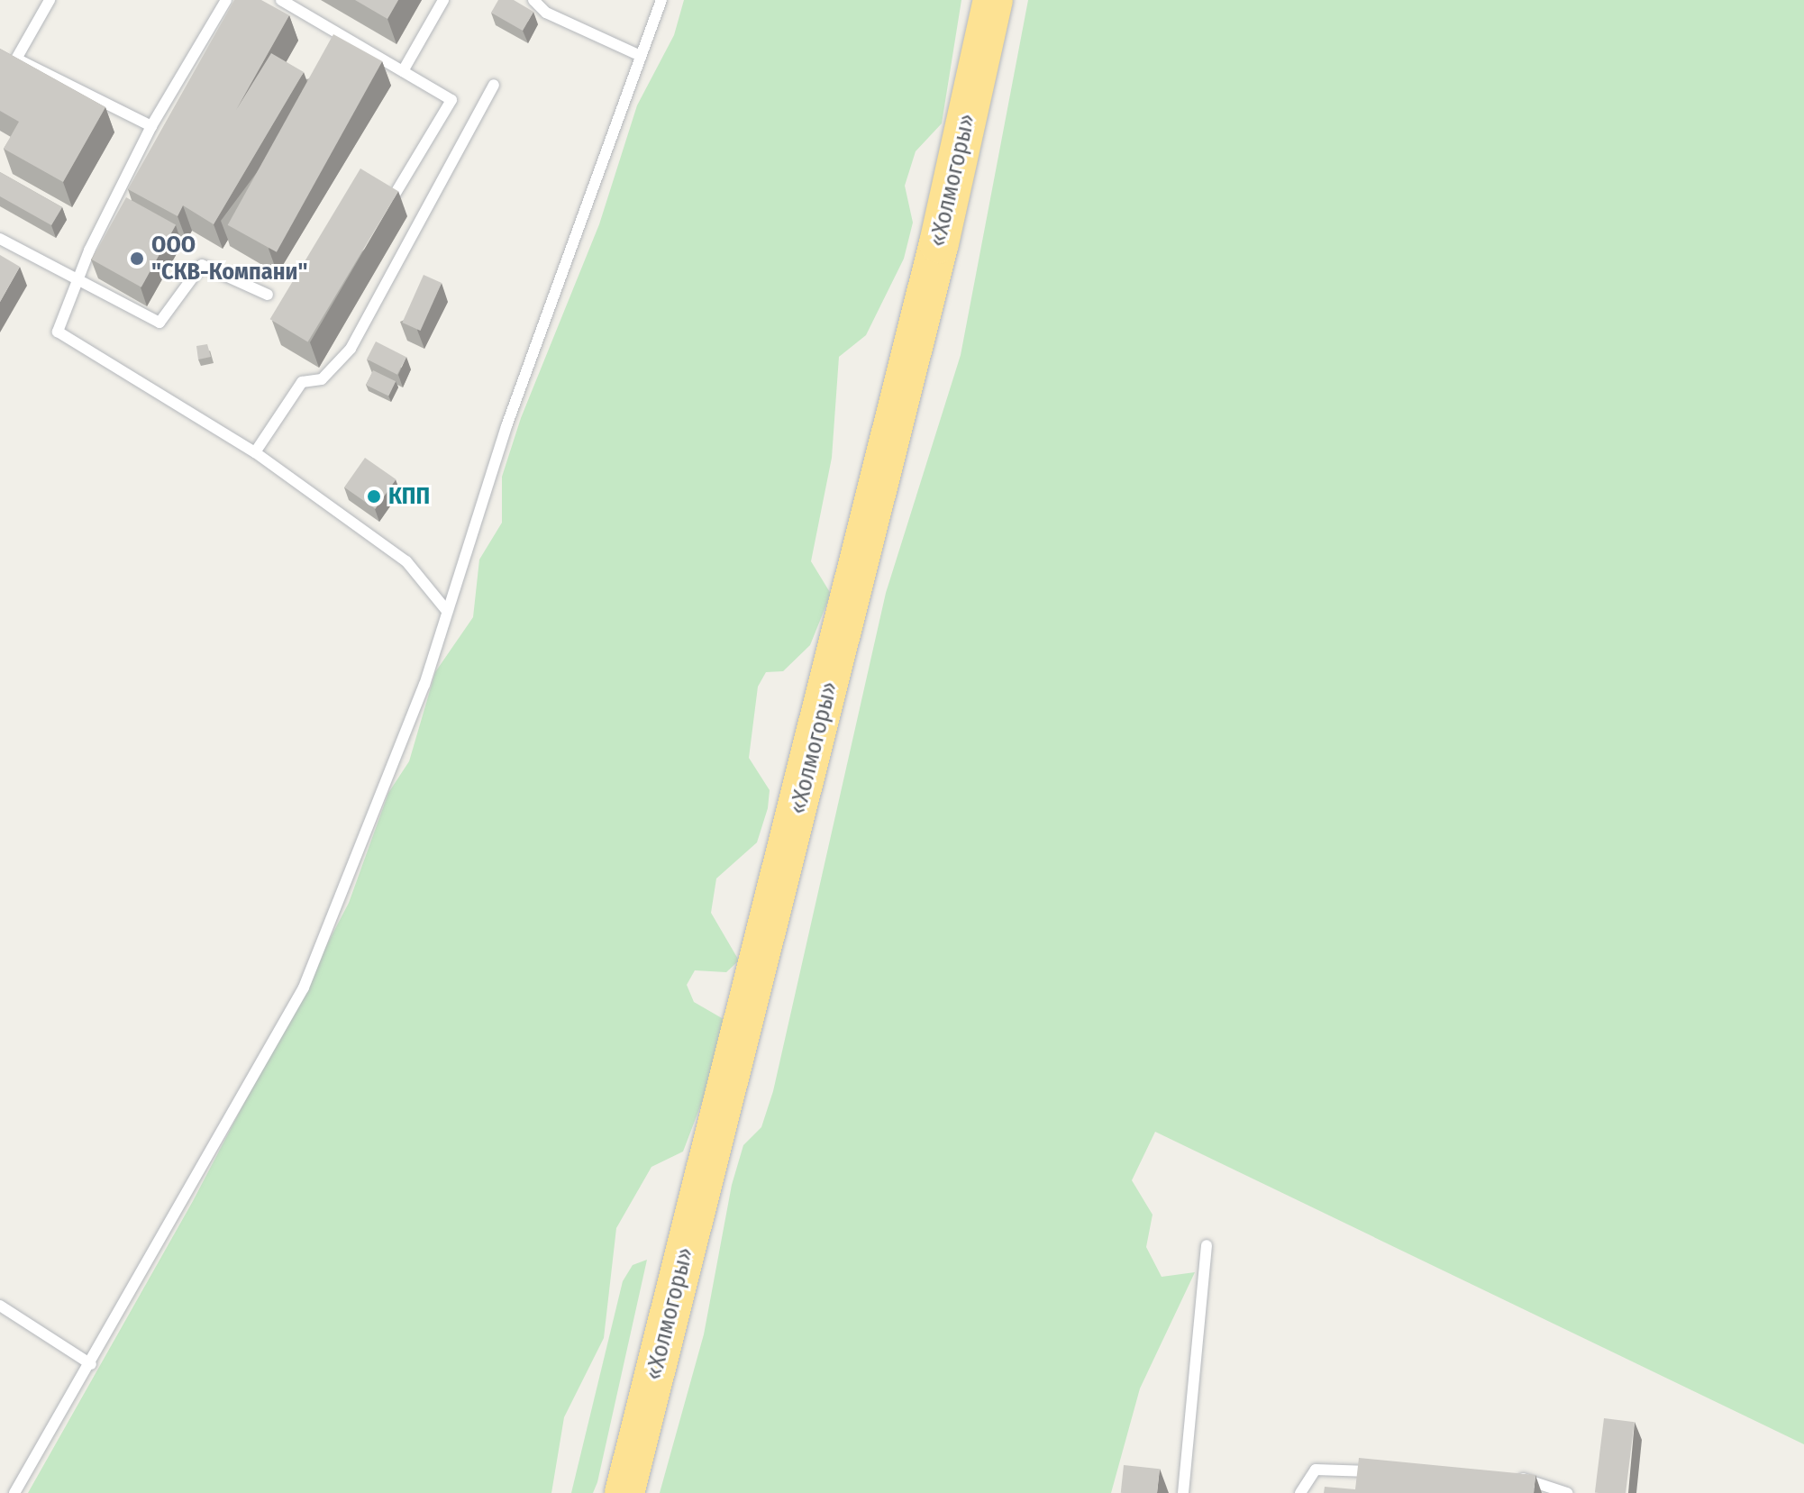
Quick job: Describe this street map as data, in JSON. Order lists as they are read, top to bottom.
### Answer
{
  "streets": {
    "highway": ["«Холмогоры»"]
  },
  "places": ["ООО \"СКВ-Компани\"", "КПП"]
}
